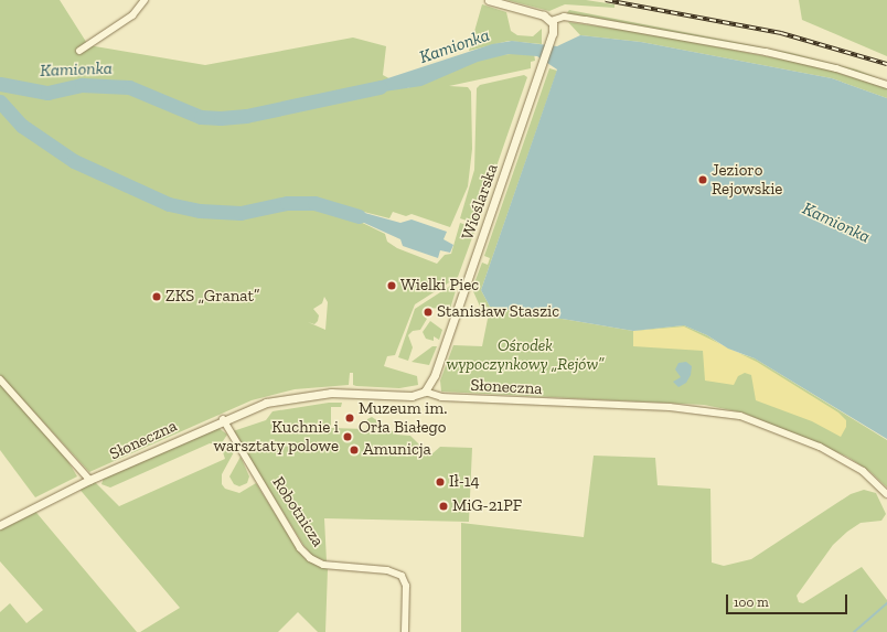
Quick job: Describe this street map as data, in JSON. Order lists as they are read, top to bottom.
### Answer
{
  "streets": {
    "street": ["Wioślarska", "Słoneczna", "Robotnicza"]
  },
  "crossings": [
    ["Wioślarska", "Słoneczna"],
    ["Słoneczna", "Robotnicza"]
  ],
  "water": ["Kamionka"],
  "parks": ["Ośrodek wypoczynkowy „Rejów”"],
  "places": [
    "Jezioro Rejowskie",
    "Wielki Piec",
    "ZKS „Granat”",
    "Stanisław Staszic",
    "Muzeum im. Orła Białego",
    "Kuchnie i warsztaty polowe",
    "Amunicja",
    "Ił-14",
    "MiG-21PF"
  ],
  "scale_bar": "100 m"
}
